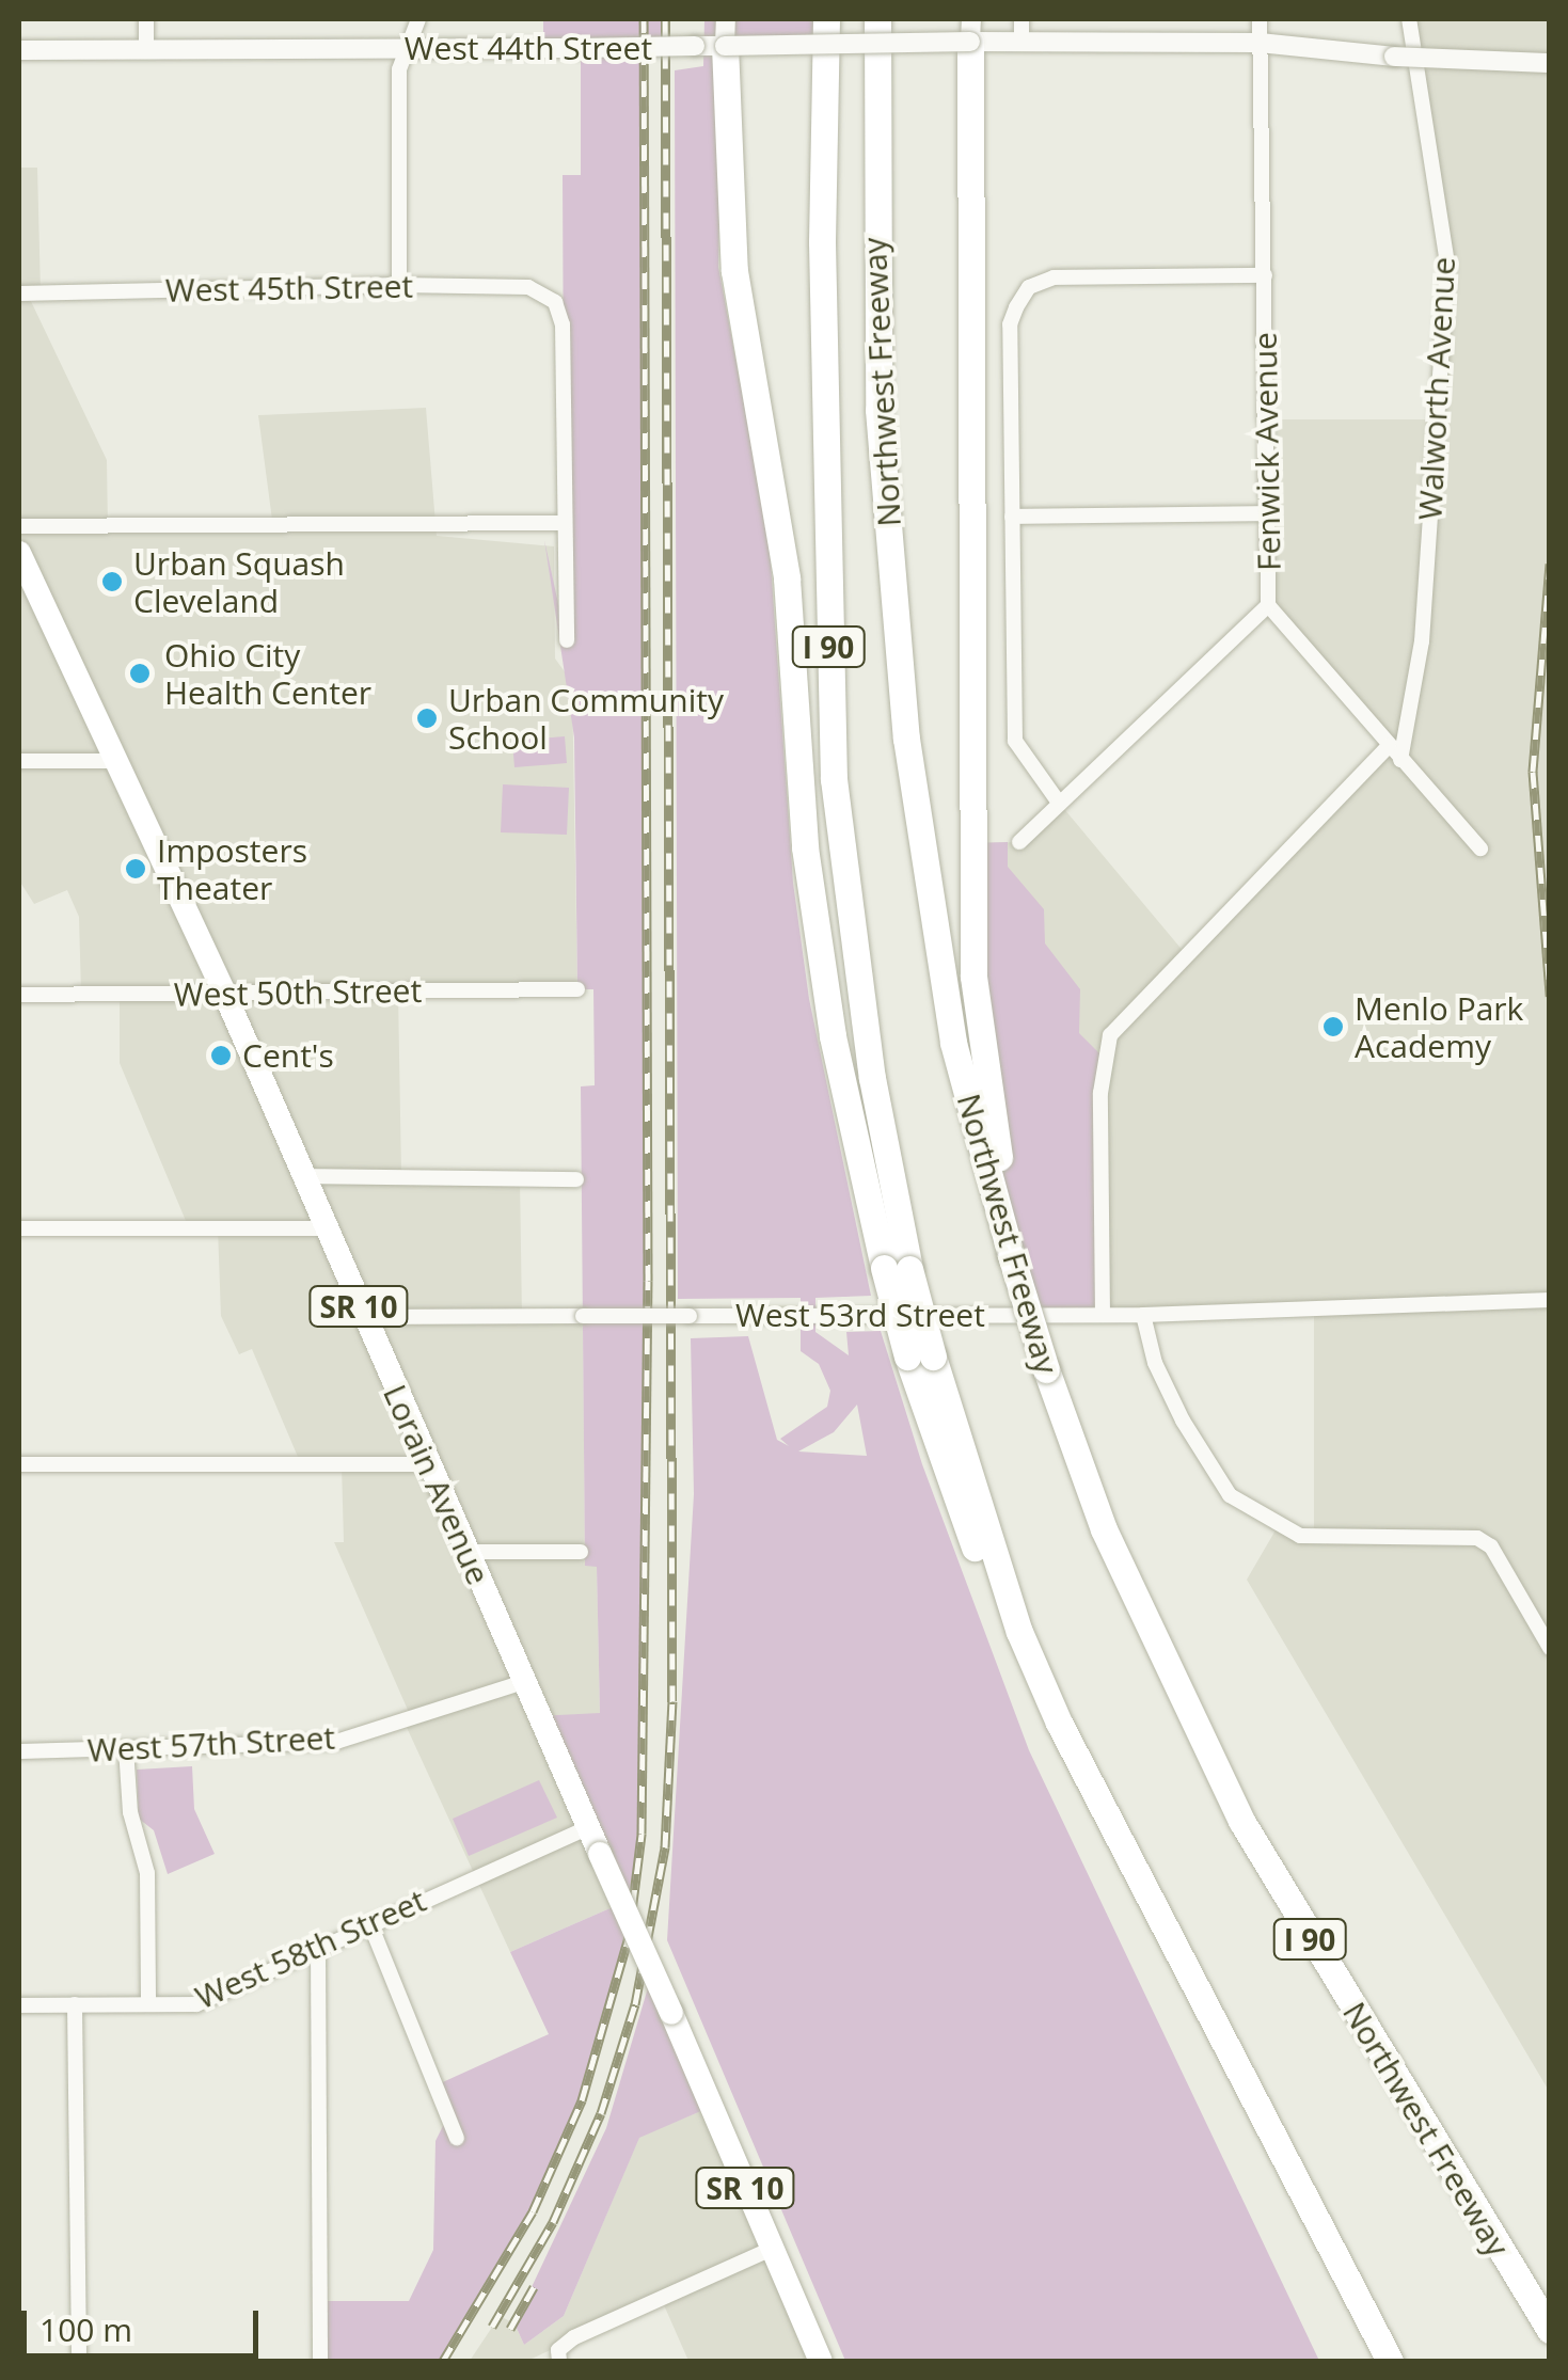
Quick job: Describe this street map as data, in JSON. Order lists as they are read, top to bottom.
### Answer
{
  "streets": {
    "highway": ["Northwest Freeway", "I 90"],
    "main road": ["SR 10", "Lorain Avenue"],
    "street": [
      "West 44th Street",
      "West 45th Street",
      "Walworth Avenue",
      "Fenwick Avenue",
      "West 50th Street",
      "West 53rd Street",
      "West 57th Street",
      "West 58th Street"
    ]
  },
  "crossings": [
    ["West 44th Street", "Fenwick Avenue"],
    ["West 50th Street", "Lorain Avenue"],
    ["West 53rd Street", "Lorain Avenue"],
    ["Lorain Avenue", "West 57th Street"],
    ["Lorain Avenue", "West 58th Street"]
  ],
  "places": [
    "Urban Squash Cleveland",
    "Ohio City Health Center",
    "Urban Community School",
    "Imposters Theater",
    "Menlo Park Academy",
    "Cent's"
  ],
  "scale_bar": "100 m"
}
